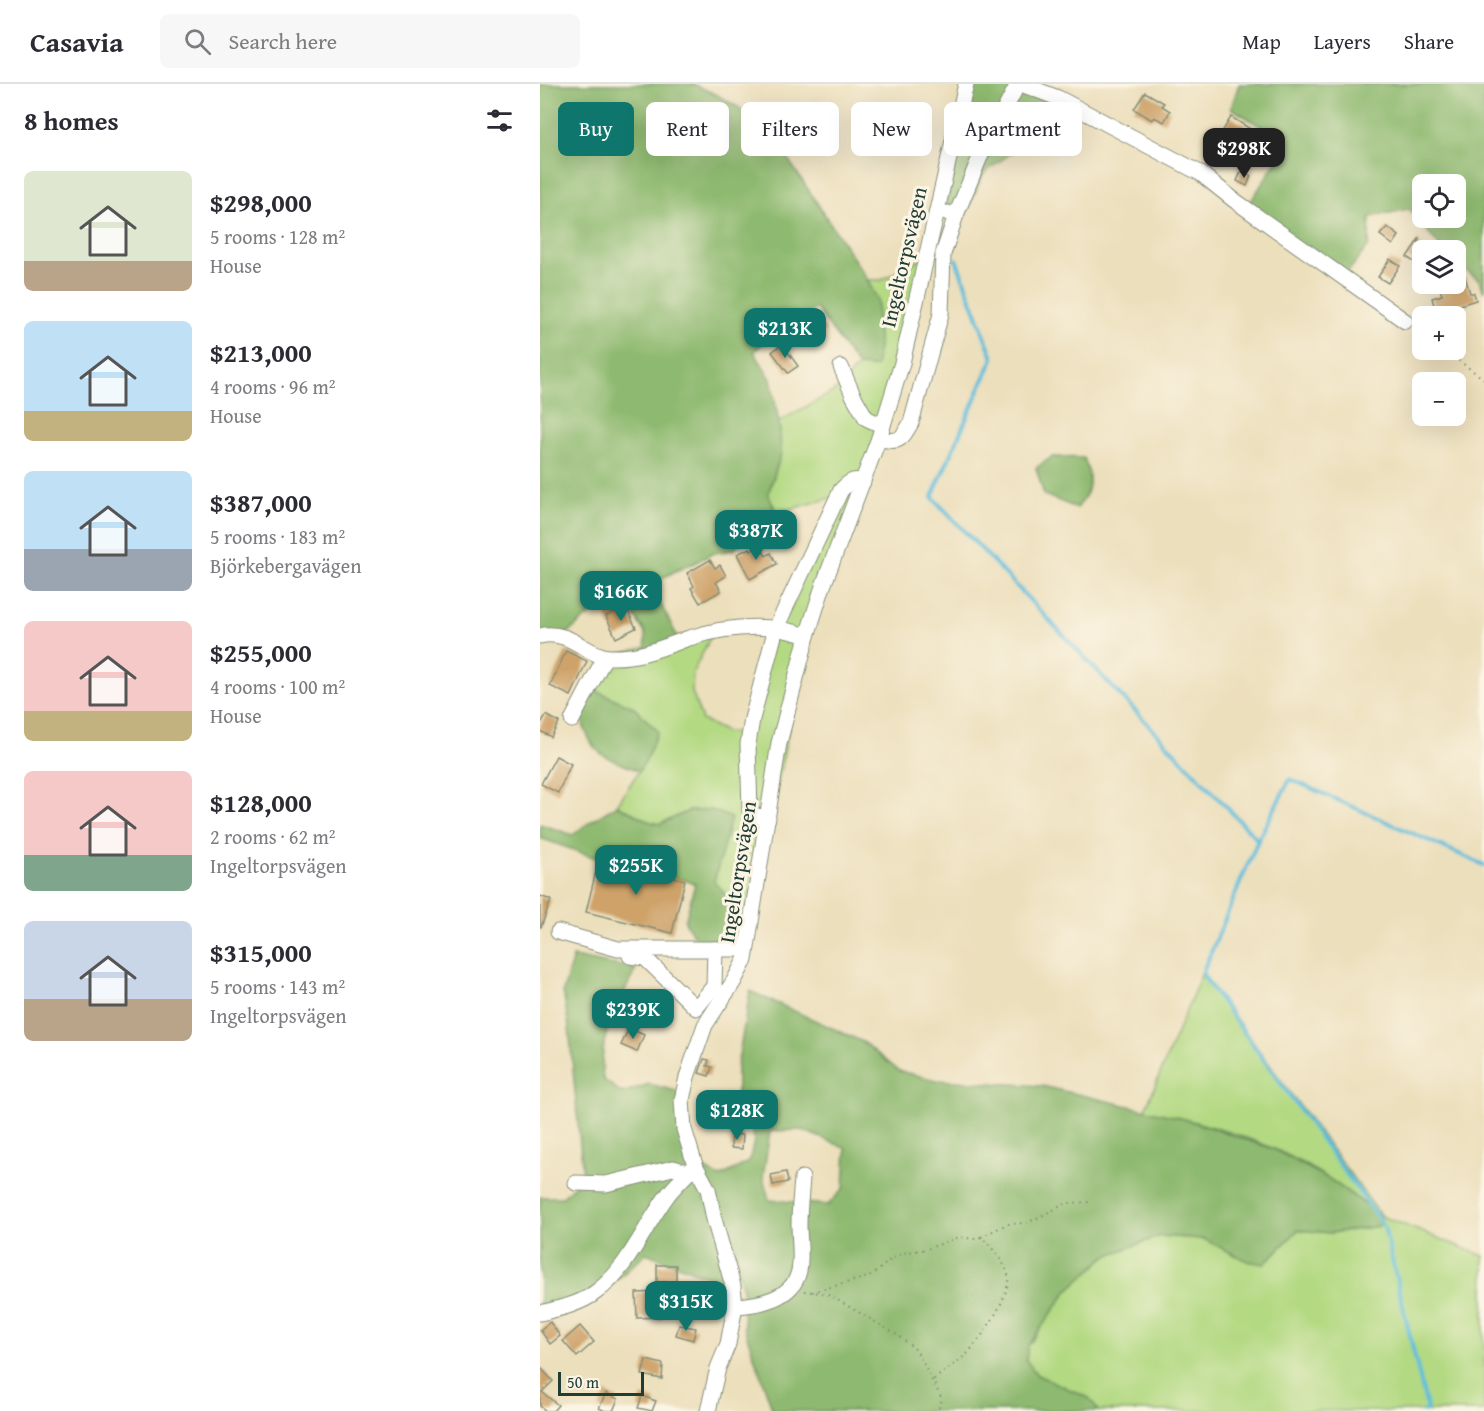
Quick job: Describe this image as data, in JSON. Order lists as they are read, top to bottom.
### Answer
{
  "streets": {
    "street": ["Ingeltorpsvägen"]
  },
  "scale_bar": "50 m",
  "page": {
    "header": "Casavia",
    "search": "Search here",
    "nav": ["Map", "Layers", "Share"],
    "heading": "8 homes",
    "chip": [
      "Buy",
      "Rent",
      "Filters",
      "New",
      "Apartment"
    ],
    "price": [
      "$298K",
      "$213K",
      "$387K",
      "$166K",
      "$255K",
      "$239K",
      "$128K",
      "$315K"
    ],
    "list": [
      {
        "name": "$298,000",
        "note": "5 rooms · 128 m² · House"
      },
      {
        "name": "$213,000",
        "note": "4 rooms · 96 m² · House"
      },
      {
        "name": "$387,000",
        "note": "5 rooms · 183 m² · Björkebergavägen"
      },
      {
        "name": "$255,000",
        "note": "4 rooms · 100 m² · House"
      },
      {
        "name": "$128,000",
        "note": "2 rooms · 62 m² · Ingeltorpsvägen"
      },
      {
        "name": "$315,000",
        "note": "5 rooms · 143 m² · Ingeltorpsvägen"
      }
    ],
    "map_buttons": ["+", "−"],
    "scale": "50 m"
  }
}
